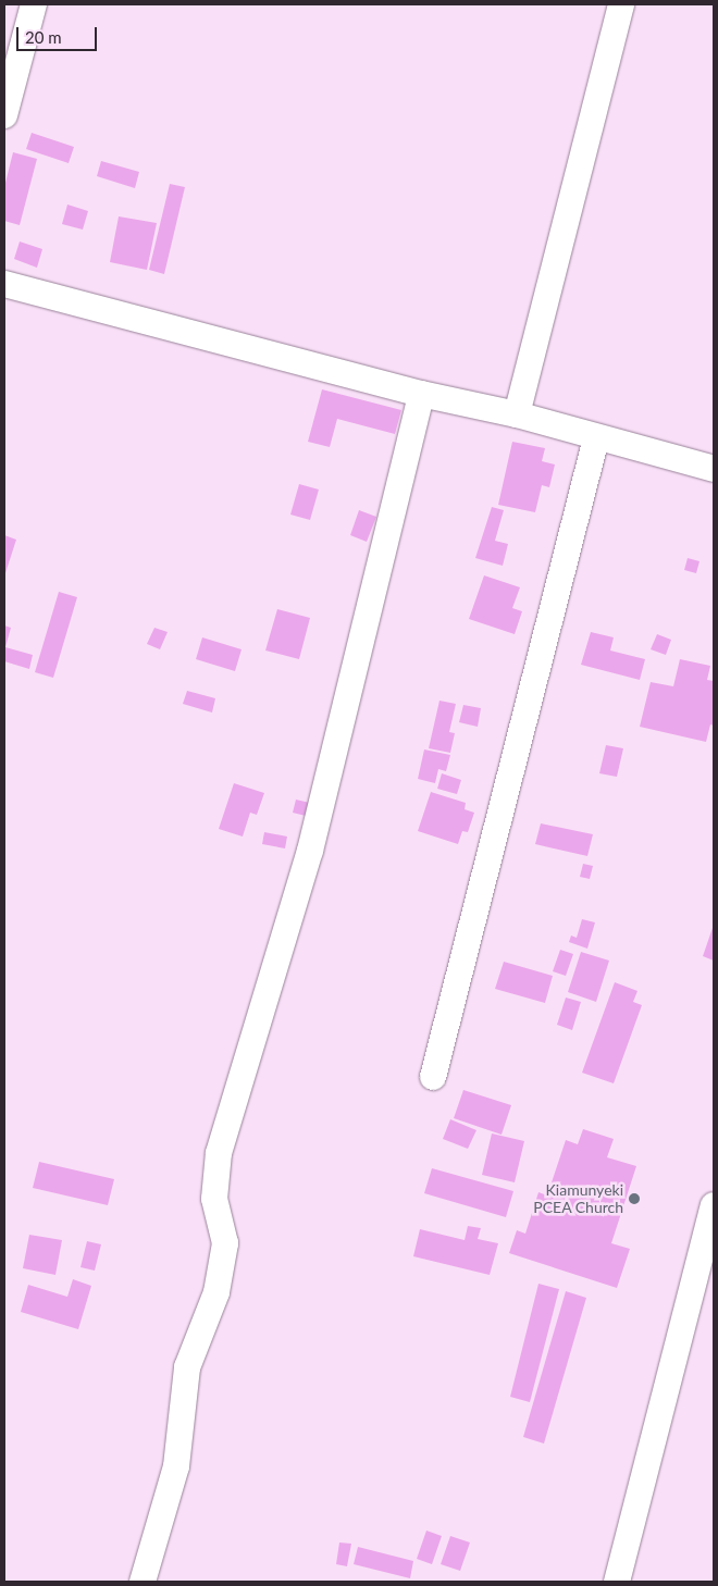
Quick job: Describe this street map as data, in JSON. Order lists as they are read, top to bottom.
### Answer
{
  "places": ["Kiamunyeki PCEA Church"],
  "scale_bar": "20 m"
}
